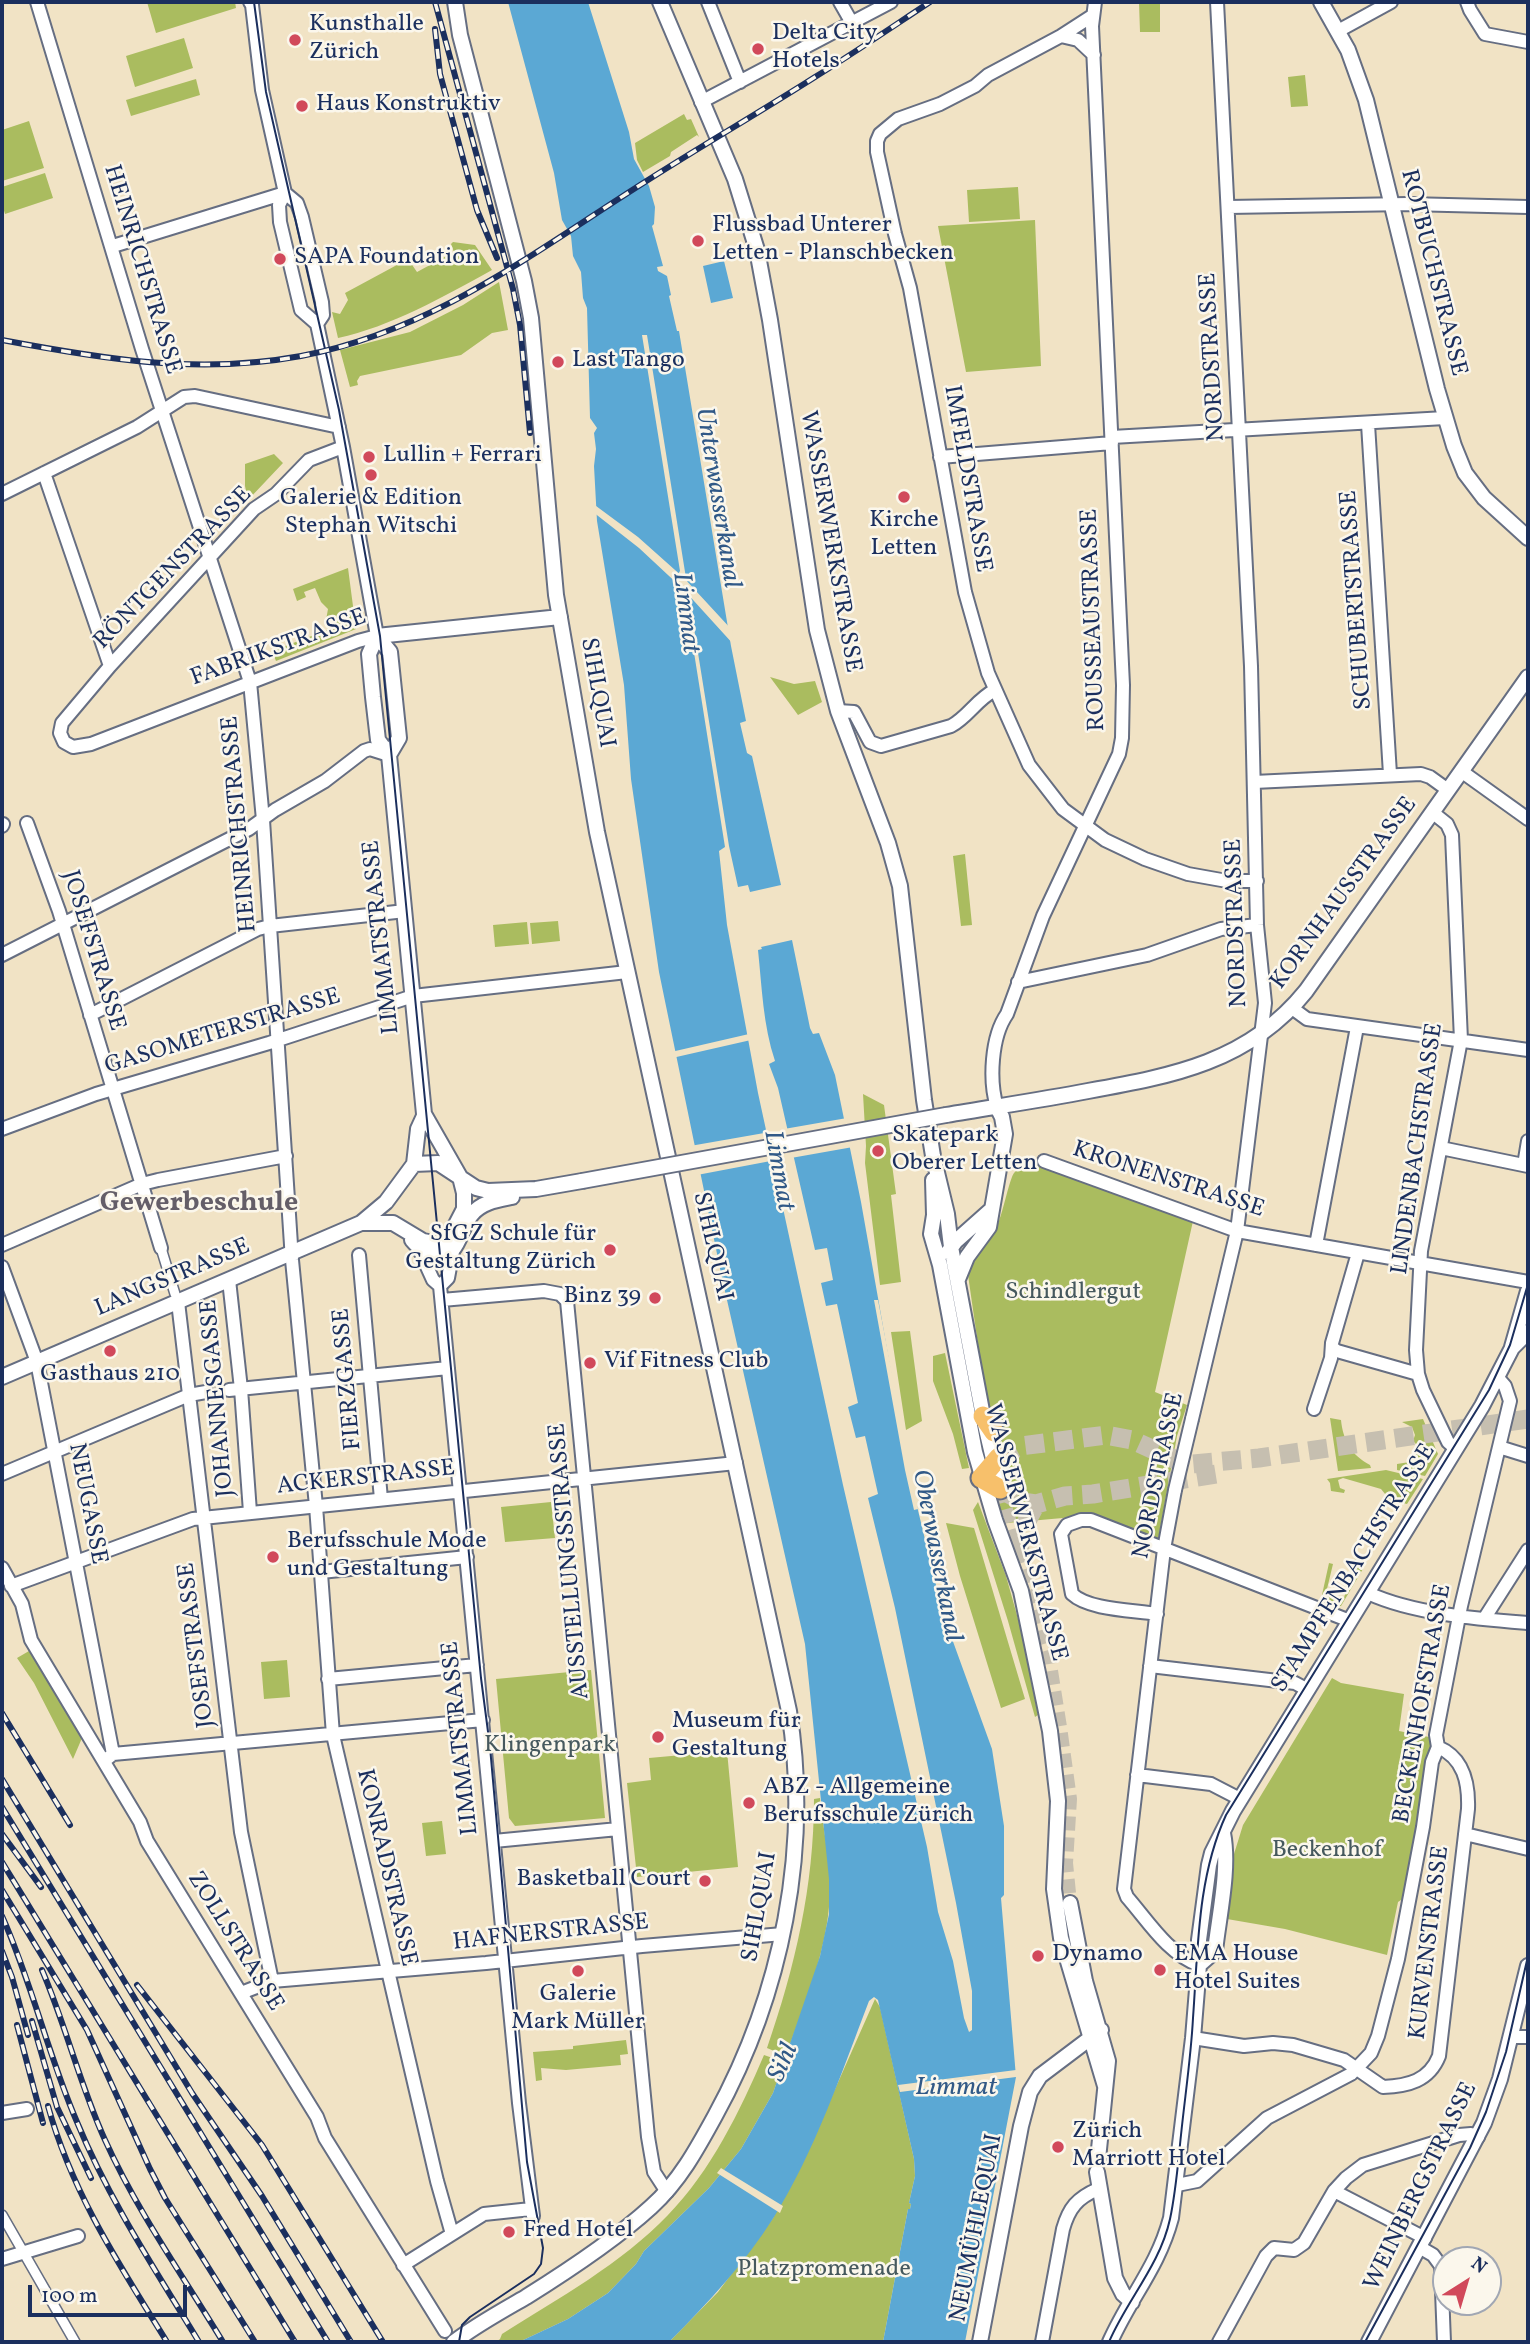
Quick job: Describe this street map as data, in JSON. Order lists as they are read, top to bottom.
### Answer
{
  "streets": {
    "street": [
      "HEINRICHSTRASSE",
      "ROTBUCHSTRASSE",
      "NORDSTRASSE",
      "IMFELDSTRASSE",
      "WASSERWERKSTRASSE",
      "RÖNTGENSTRASSE",
      "SCHUBERTSTRASSE",
      "ROUSSEAUSTRASSE",
      "FABRIKSTRASSE",
      "SIHLQUAI",
      "KORNHAUSSTRASSE",
      "LIMMATSTRASSE",
      "JOSEFSTRASSE",
      "GASOMETERSTRASSE",
      "LINDENBACHSTRASSE",
      "KRONENSTRASSE",
      "LANGSTRASSE",
      "FIERZGASSE",
      "JOHANNESGASSE",
      "ACKERSTRASSE",
      "NEUGASSE",
      "AUSSTELLUNGSSTRASSE",
      "STAMPFENBACHSTRASSE",
      "BECKENHOFSTRASSE",
      "KONRADSTRASSE",
      "HAFNERSTRASSE",
      "ZOLLSTRASSE",
      "KURVENSTRASSE",
      "WEINBERGSTRASSE",
      "NEUMÜHLEQUAI"
    ]
  },
  "crossings": [
    ["HEINRICHSTRASSE", "RÖNTGENSTRASSE"],
    ["HEINRICHSTRASSE", "FABRIKSTRASSE"],
    ["HEINRICHSTRASSE", "GASOMETERSTRASSE"],
    ["HEINRICHSTRASSE", "LANGSTRASSE"],
    ["HEINRICHSTRASSE", "ACKERSTRASSE"],
    ["HEINRICHSTRASSE", "KONRADSTRASSE"],
    ["NORDSTRASSE", "IMFELDSTRASSE"],
    ["NORDSTRASSE", "KORNHAUSSTRASSE"],
    ["NORDSTRASSE", "KRONENSTRASSE"],
    ["NORDSTRASSE", "STAMPFENBACHSTRASSE"],
    ["IMFELDSTRASSE", "ROUSSEAUSTRASSE"],
    ["WASSERWERKSTRASSE", "ROUSSEAUSTRASSE"],
    ["WASSERWERKSTRASSE", "STAMPFENBACHSTRASSE"],
    ["WASSERWERKSTRASSE", "NEUMÜHLEQUAI"],
    ["RÖNTGENSTRASSE", "FABRIKSTRASSE"],
    ["RÖNTGENSTRASSE", "LIMMATSTRASSE"],
    ["ROUSSEAUSTRASSE", "KORNHAUSSTRASSE"],
    ["FABRIKSTRASSE", "SIHLQUAI"],
    ["FABRIKSTRASSE", "LIMMATSTRASSE"],
    ["SIHLQUAI", "GASOMETERSTRASSE"],
    ["SIHLQUAI", "ACKERSTRASSE"],
    ["SIHLQUAI", "AUSSTELLUNGSSTRASSE"],
    ["SIHLQUAI", "HAFNERSTRASSE"],
    ["SIHLQUAI", "ZOLLSTRASSE"],
    ["KORNHAUSSTRASSE", "LINDENBACHSTRASSE"],
    ["LIMMATSTRASSE", "GASOMETERSTRASSE"],
    ["LIMMATSTRASSE", "ACKERSTRASSE"],
    ["LIMMATSTRASSE", "AUSSTELLUNGSSTRASSE"],
    ["LIMMATSTRASSE", "KONRADSTRASSE"],
    ["LIMMATSTRASSE", "HAFNERSTRASSE"],
    ["JOSEFSTRASSE", "GASOMETERSTRASSE"],
    ["JOSEFSTRASSE", "LANGSTRASSE"],
    ["JOSEFSTRASSE", "ACKERSTRASSE"],
    ["JOSEFSTRASSE", "HAFNERSTRASSE"],
    ["LINDENBACHSTRASSE", "KRONENSTRASSE"],
    ["LINDENBACHSTRASSE", "STAMPFENBACHSTRASSE"],
    ["LANGSTRASSE", "JOHANNESGASSE"],
    ["LANGSTRASSE", "NEUGASSE"],
    ["FIERZGASSE", "ACKERSTRASSE"],
    ["JOHANNESGASSE", "ACKERSTRASSE"],
    ["ACKERSTRASSE", "NEUGASSE"],
    ["ACKERSTRASSE", "AUSSTELLUNGSSTRASSE"],
    ["ACKERSTRASSE", "KONRADSTRASSE"],
    ["ACKERSTRASSE", "ZOLLSTRASSE"],
    ["NEUGASSE", "ZOLLSTRASSE"],
    ["AUSSTELLUNGSSTRASSE", "HAFNERSTRASSE"],
    ["STAMPFENBACHSTRASSE", "BECKENHOFSTRASSE"],
    ["STAMPFENBACHSTRASSE", "KURVENSTRASSE"],
    ["BECKENHOFSTRASSE", "KURVENSTRASSE"],
    ["KONRADSTRASSE", "HAFNERSTRASSE"],
    ["HAFNERSTRASSE", "ZOLLSTRASSE"]
  ],
  "districts": ["Gewerbeschule"],
  "water": [
    "Unterwasserkanal",
    "Limmat",
    "Oberwasserkanal",
    "Sihl"
  ],
  "parks": [
    "Schindlergut",
    "Klingenpark",
    "Beckenhof",
    "Platzpromenade"
  ],
  "places": [
    "Kunsthalle Zürich",
    "Delta City Hotels",
    "Haus Konstruktiv",
    "Flussbad Unterer Letten - Planschbecken",
    "SAPA Foundation",
    "Last Tango",
    "Lullin + Ferrari",
    "Galerie & Edition Stephan Witschi",
    "Kirche Letten",
    "Skatepark Oberer Letten",
    "SfGZ Schule für Gestaltung Zürich",
    "Binz 39",
    "Gasthaus 210",
    "Vif Fitness Club",
    "Berufsschule Mode und Gestaltung",
    "Museum für Gestaltung",
    "ABZ - Allgemeine Berufsschule Zürich",
    "Basketball Court",
    "Dynamo",
    "EMA House Hotel Suites",
    "Galerie Mark Müller",
    "Zürich Marriott Hotel",
    "Fred Hotel"
  ],
  "scale_bar": "100 m",
  "north": "top right"
}
